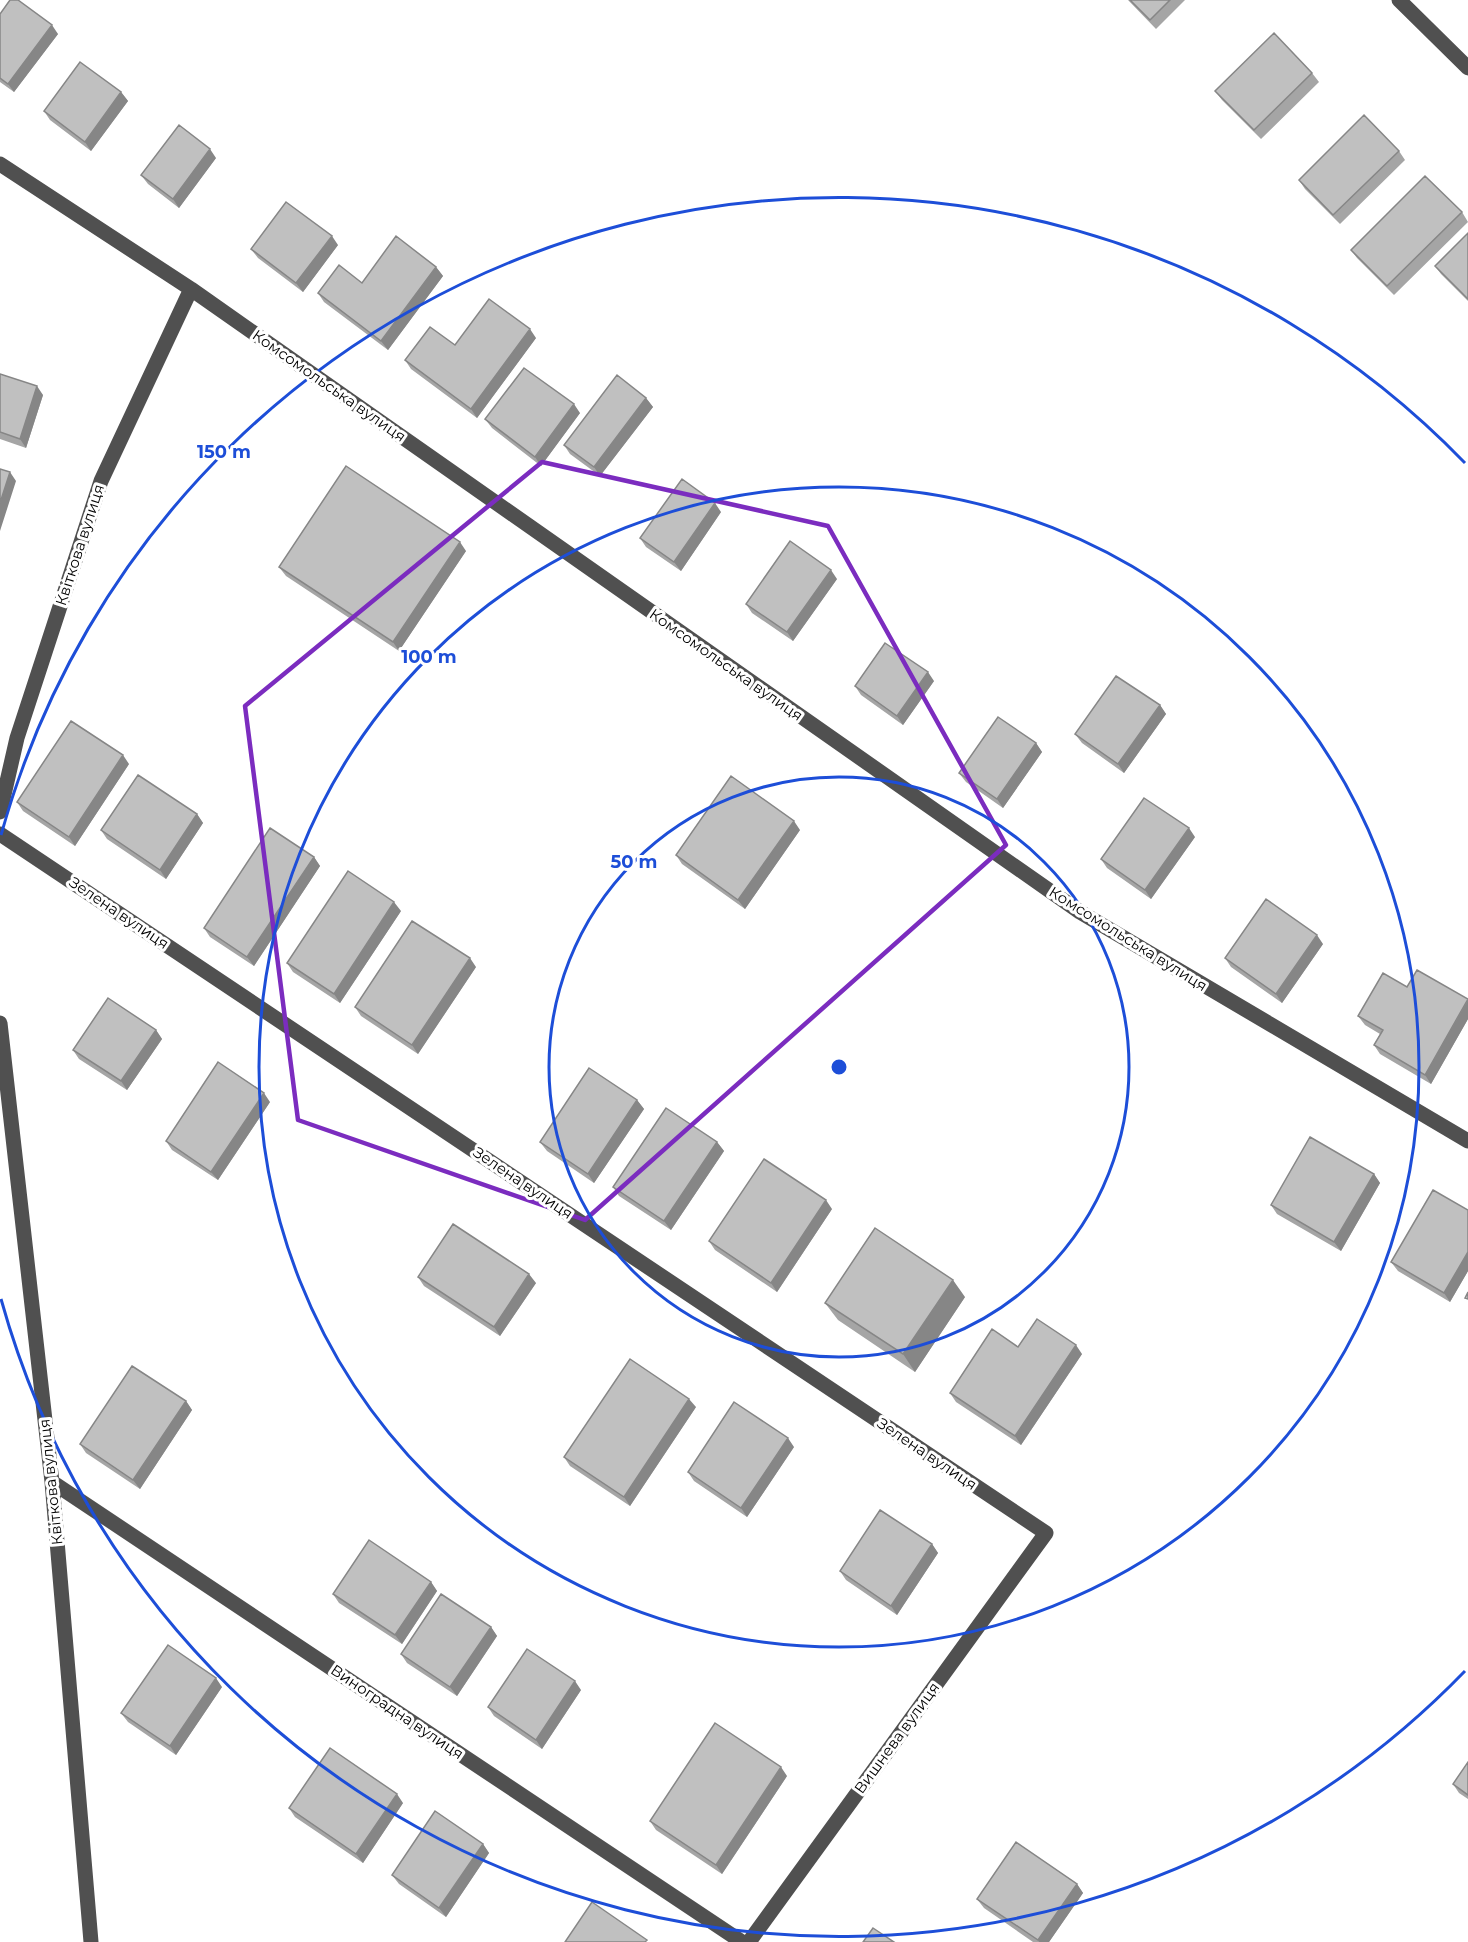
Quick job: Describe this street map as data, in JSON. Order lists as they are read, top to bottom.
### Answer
{
  "streets": {
    "street": [
      "Комсомольська вулиця",
      "Квіткова вулиця",
      "Зелена вулиця",
      "Виноградна вулиця",
      "Вишнева вулиця"
    ]
  },
  "crossings": [
    ["Комсомольська вулиця", "Квіткова вулиця"],
    ["Квіткова вулиця", "Виноградна вулиця"],
    ["Зелена вулиця", "Вишнева вулиця"]
  ],
  "rings": ["150 m", "100 m", "50 m"]
}
